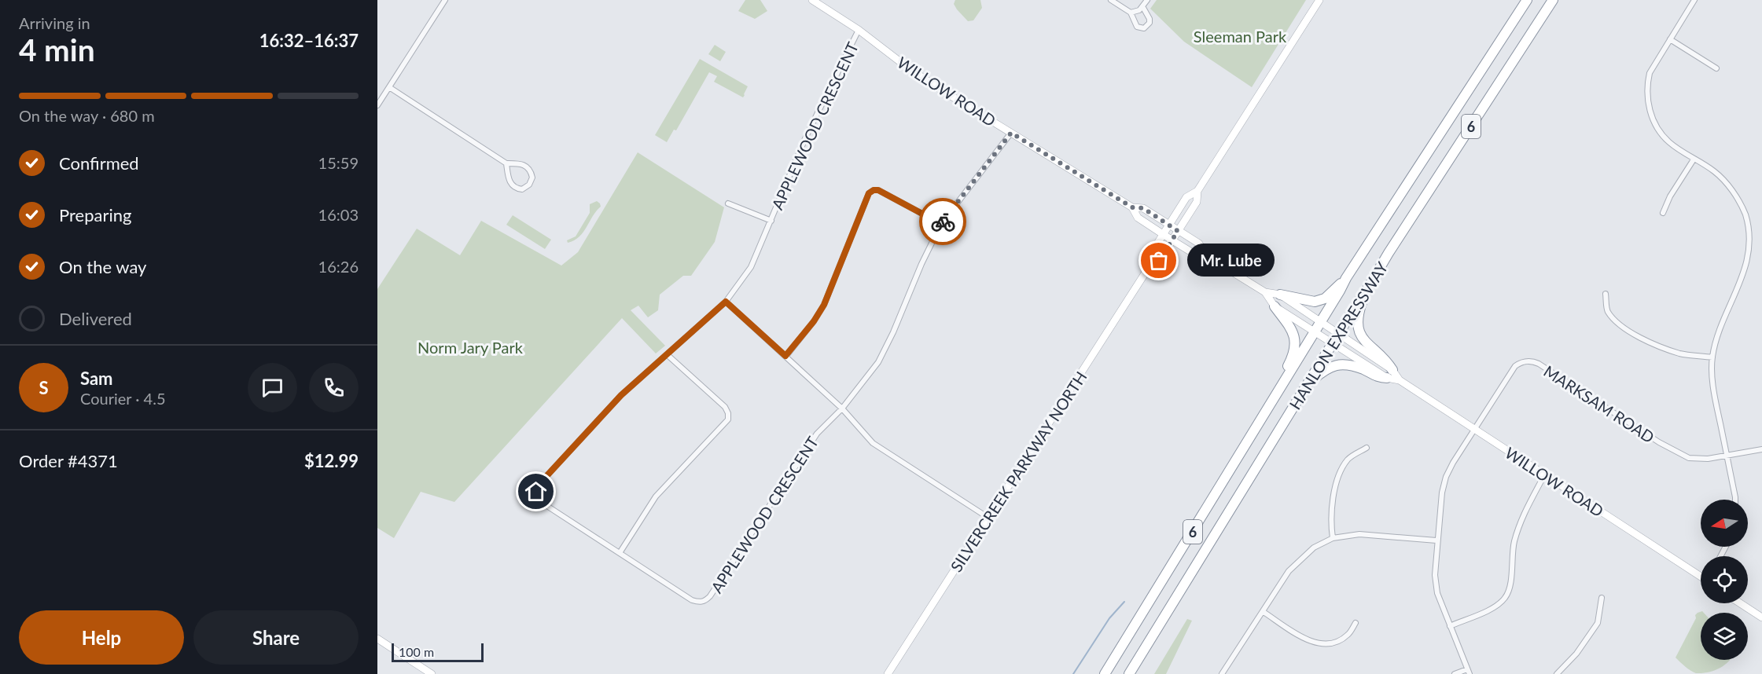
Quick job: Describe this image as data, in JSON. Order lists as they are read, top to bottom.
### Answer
{
  "streets": {
    "highway": ["6", "HANLON EXPRESSWAY"],
    "main road": ["WILLOW ROAD", "SILVERCREEK PARKWAY NORTH"],
    "street": ["APPLEWOOD CRESCENT", "MARKSAM ROAD"]
  },
  "crossings": [
    ["WILLOW ROAD", "APPLEWOOD CRESCENT"],
    ["WILLOW ROAD", "HANLON EXPRESSWAY"],
    ["WILLOW ROAD", "MARKSAM ROAD"],
    ["WILLOW ROAD", "SILVERCREEK PARKWAY NORTH"]
  ],
  "parks": ["Sleeman Park", "Norm Jary Park"],
  "places": ["Mr. Lube"],
  "scale_bar": "100 m",
  "north": "left",
  "page": {
    "heading": ["4 min", "Arriving in", "16:32–16:37"],
    "panel": [
      "Sam",
      "Courier · 4.5",
      "Order #4371",
      "$12.99"
    ],
    "bar": "On the way · 680 m",
    "list": [
      ["Confirmed", "15:59"],
      ["Preparing", "16:03"],
      ["On the way", "16:26"],
      "Delivered"
    ],
    "bubble": "Mr. Lube",
    "round": "S",
    "buttons": ["Help", "Share"],
    "scale": "100 m"
  }
}
